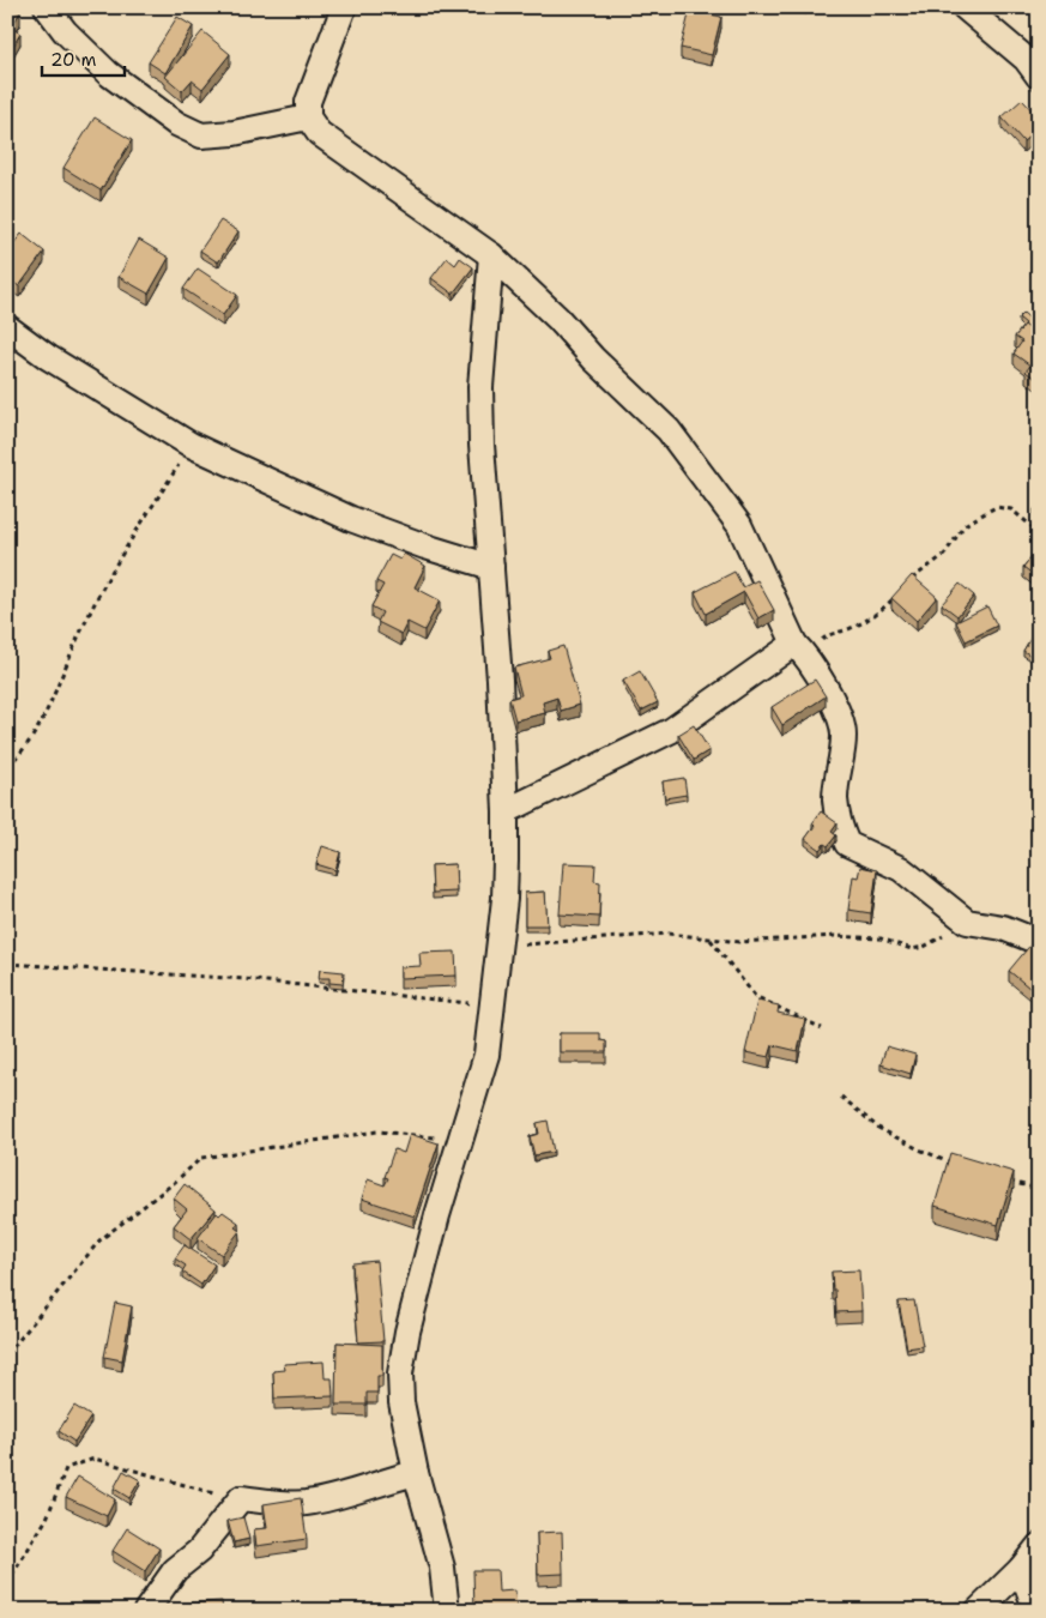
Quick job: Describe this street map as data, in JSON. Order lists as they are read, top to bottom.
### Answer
{
  "scale_bar": "20 m"
}
